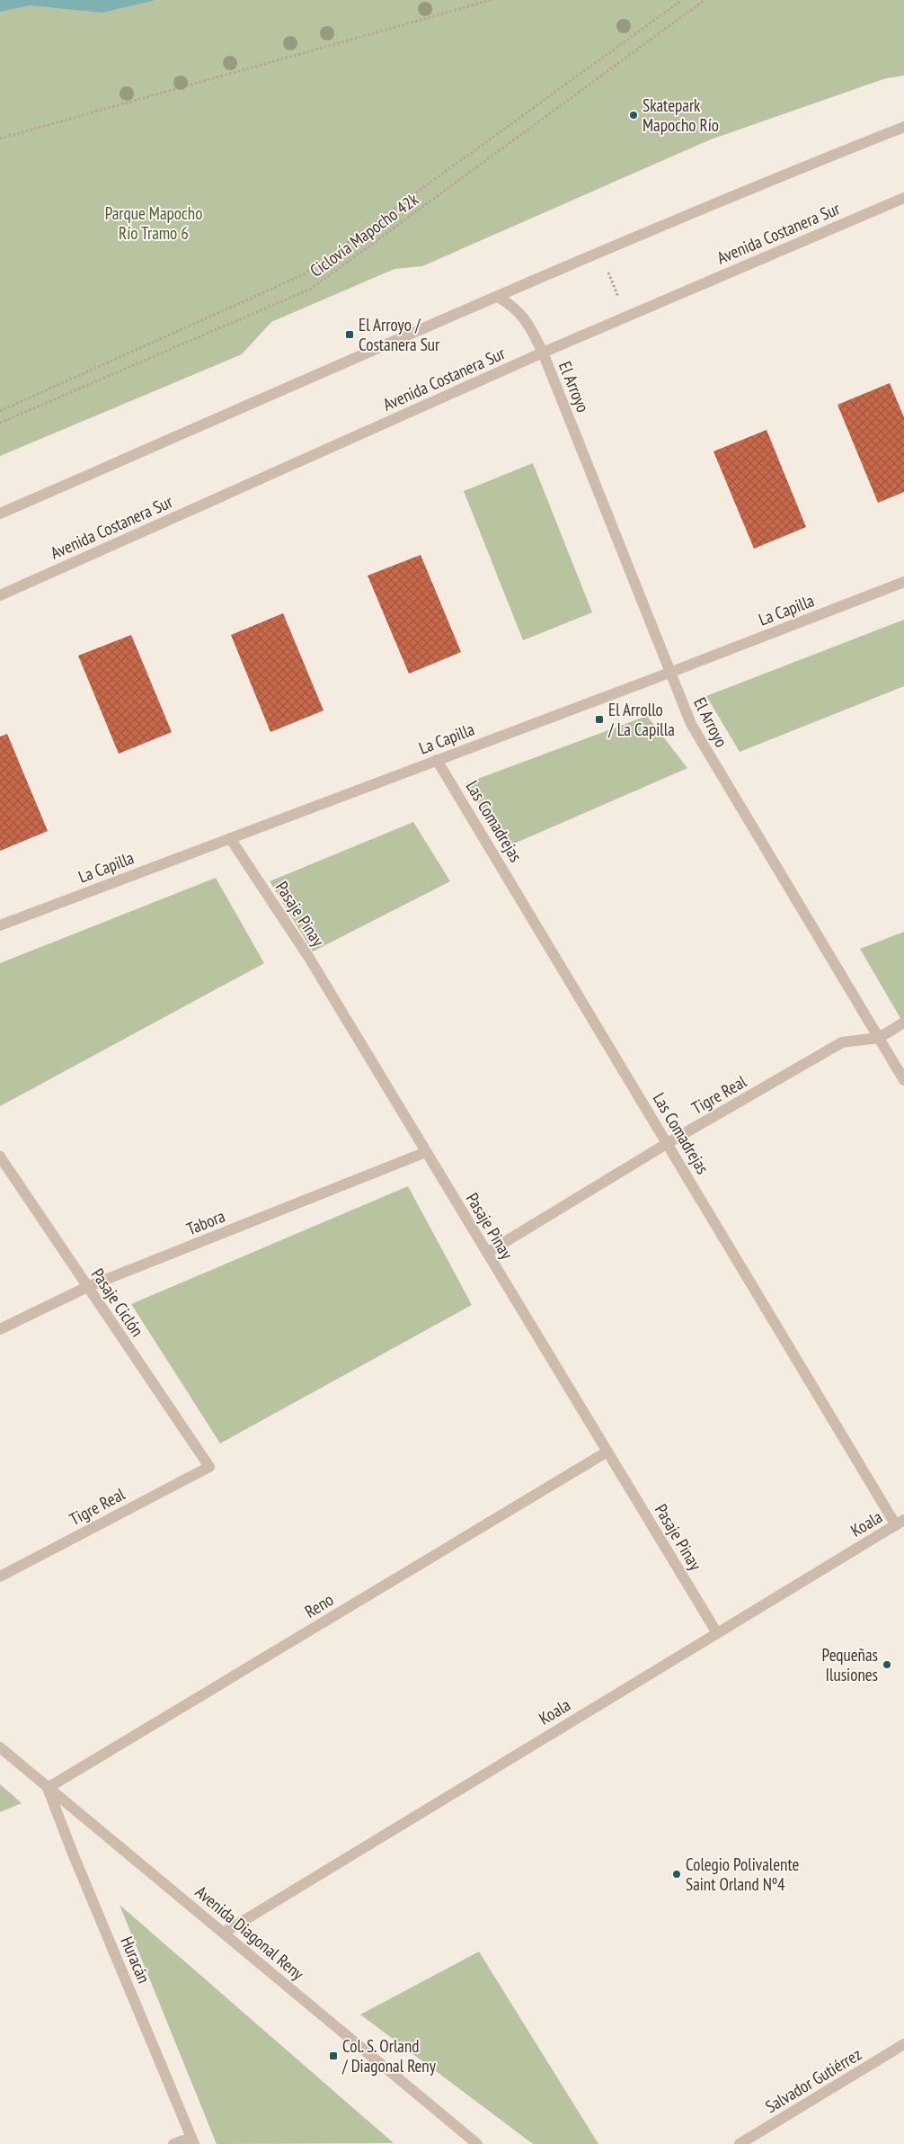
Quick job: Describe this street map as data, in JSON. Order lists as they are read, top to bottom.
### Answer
{
  "streets": {
    "street": [
      "Avenida Costanera Sur",
      "El Arroyo",
      "La Capilla",
      "Las Comadrejas",
      "Pasaje Pinay",
      "Tigre Real",
      "Tabora",
      "Pasaje Ciclón",
      "Koala",
      "Reno",
      "Avenida Diagonal Reny",
      "Huracán",
      "Salvador Gutiérrez"
    ],
    "path": ["Ciclovía Mapocho 42k"]
  },
  "crossings": [
    ["Avenida Costanera Sur", "El Arroyo"],
    ["El Arroyo", "La Capilla"],
    ["El Arroyo", "Tigre Real"],
    ["La Capilla", "Las Comadrejas"],
    ["La Capilla", "Pasaje Pinay"],
    ["Las Comadrejas", "Tigre Real"],
    ["Las Comadrejas", "Koala"],
    ["Pasaje Pinay", "Tigre Real"],
    ["Pasaje Pinay", "Tabora"],
    ["Pasaje Pinay", "Koala"],
    ["Pasaje Pinay", "Reno"],
    ["Tigre Real", "Pasaje Ciclón"],
    ["Tabora", "Pasaje Ciclón"],
    ["Koala", "Avenida Diagonal Reny"],
    ["Reno", "Avenida Diagonal Reny"],
    ["Reno", "Huracán"],
    ["Avenida Diagonal Reny", "Huracán"]
  ],
  "parks": ["Parque Mapocho Río Tramo 6"],
  "places": {
    "other": ["Skatepark Mapocho Río", "Pequeñas Ilusiones", "Colegio Polivalente Saint Orland Nº4"],
    "transit": ["El Arroyo / Costanera Sur", "El Arrollo / La Capilla", "Col. S. Orland / Diagonal Reny"]
  }
}
